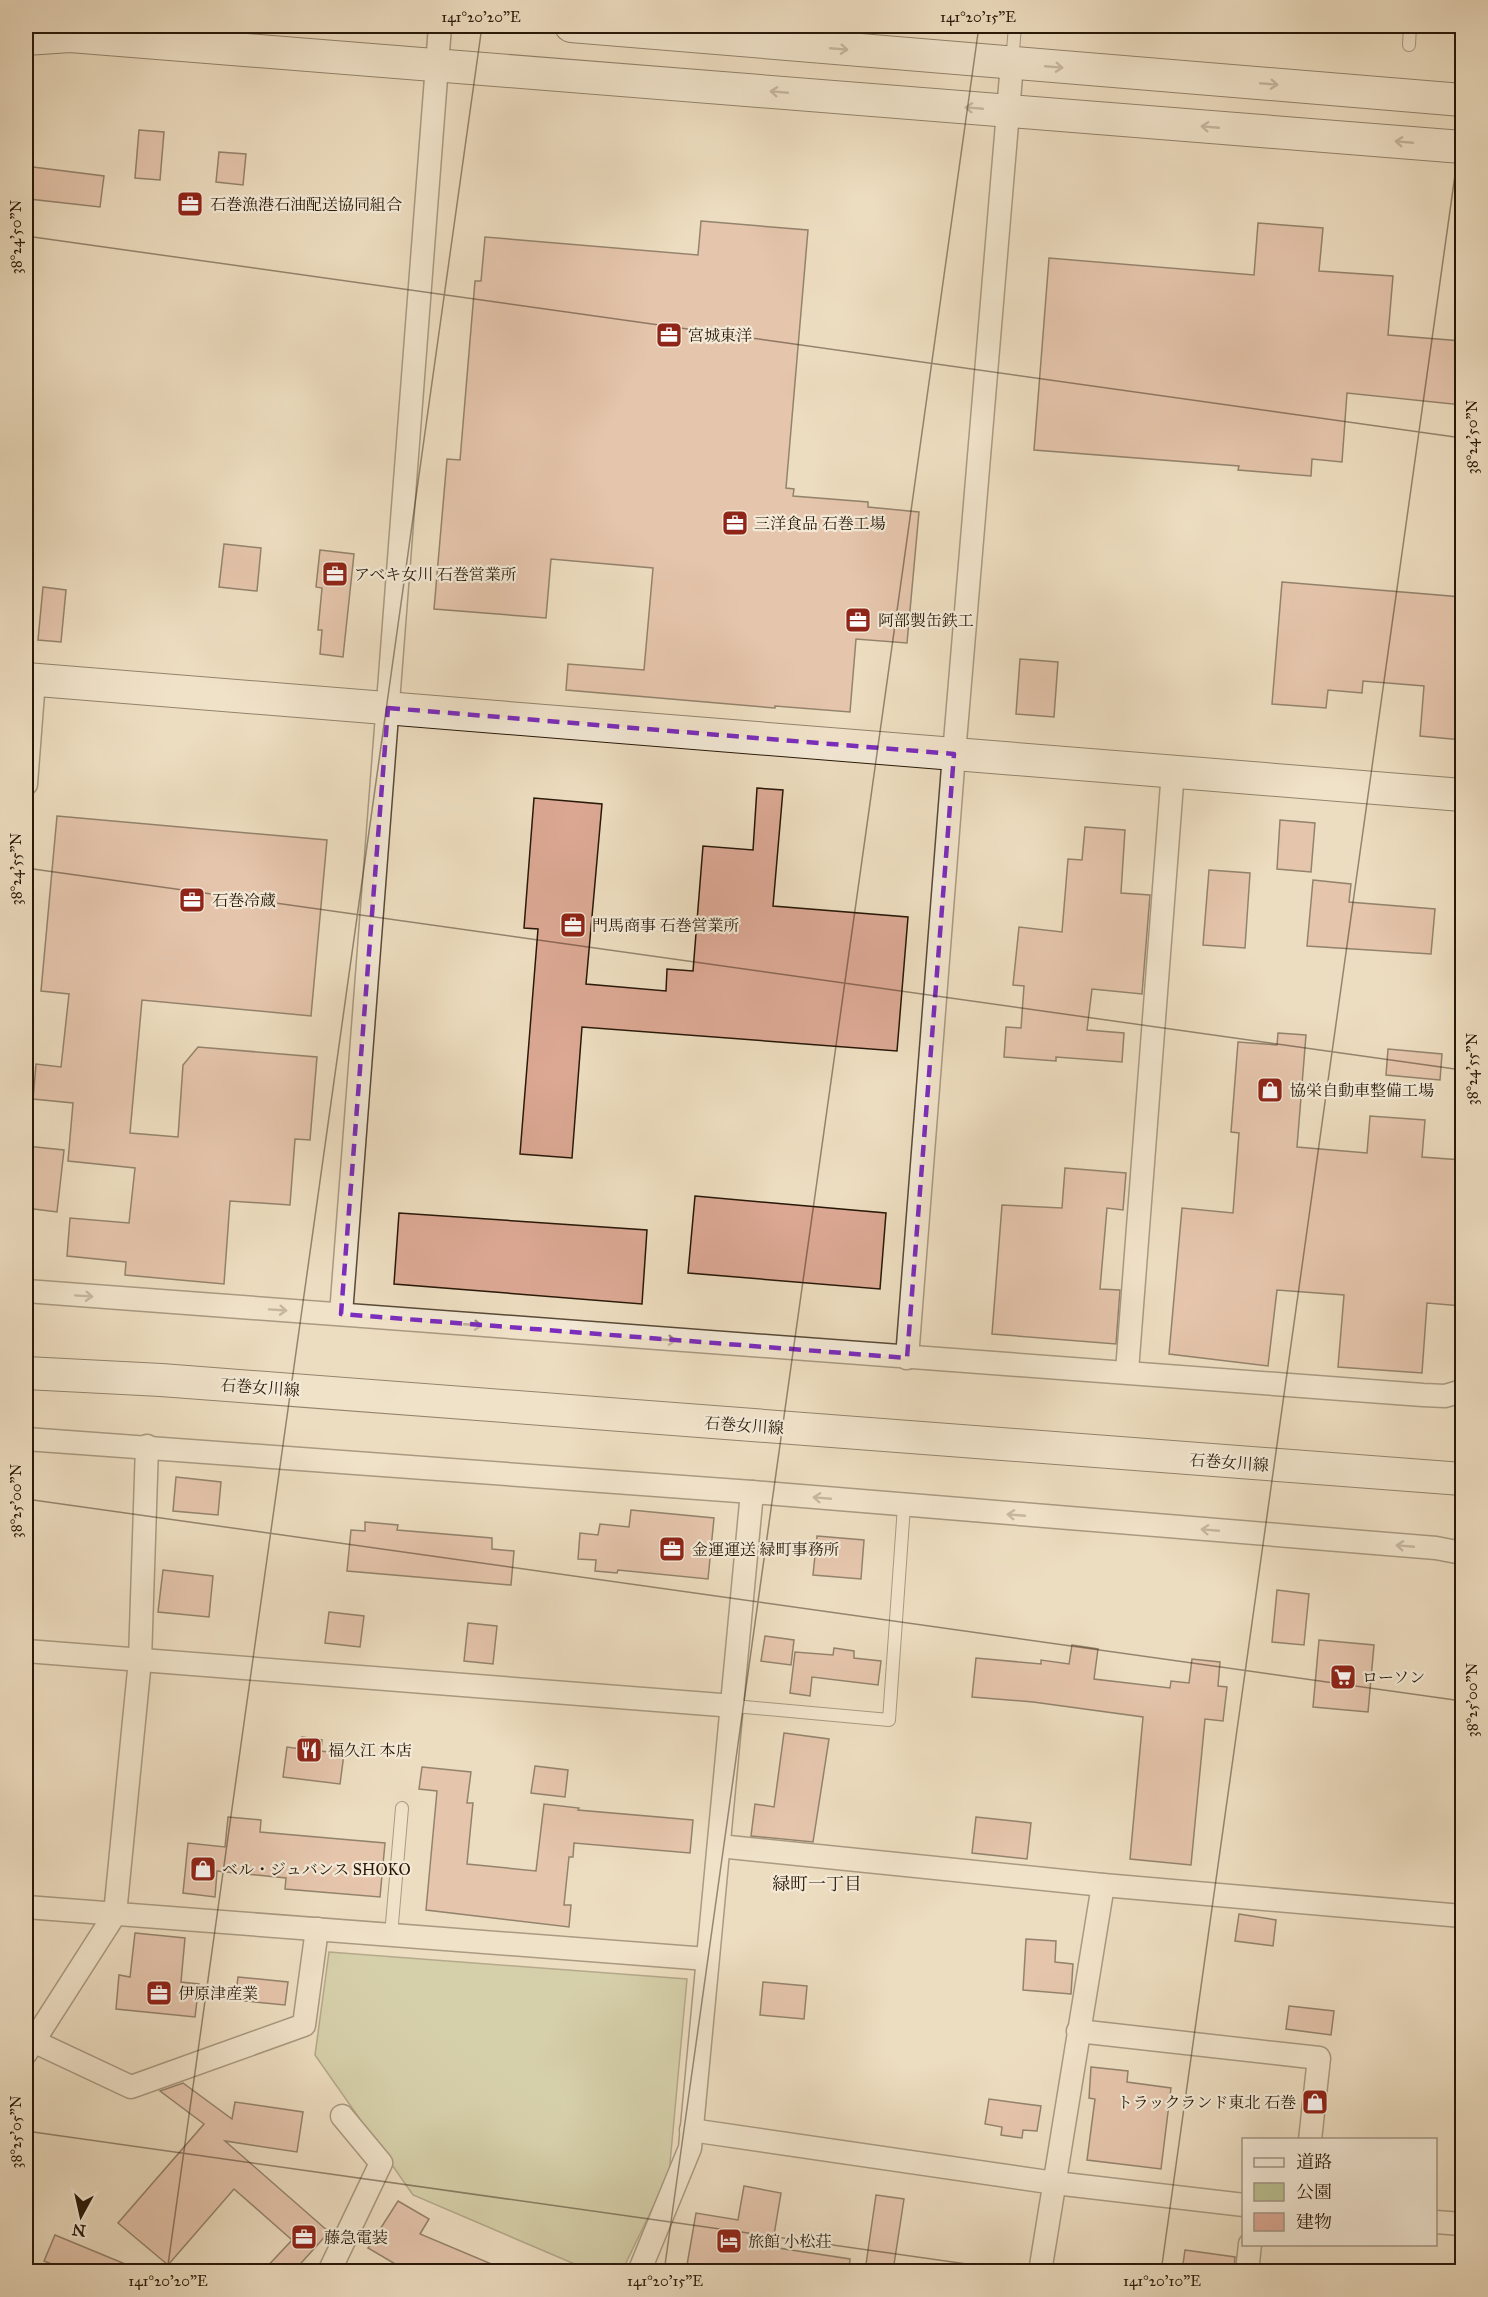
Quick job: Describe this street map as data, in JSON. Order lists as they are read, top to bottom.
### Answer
{
  "streets": {
    "street": ["石巻女川線"]
  },
  "districts": ["緑町一丁目"],
  "places": {
    "office": [
      "石巻漁港石油配送協同組合",
      "宮城東洋",
      "三洋食品 石巻工場",
      "アベキ女川 石巻営業所",
      "阿部製缶鉄工",
      "石巻冷蔵",
      "門馬商事 石巻営業所",
      "金運運送 緑町事務所",
      "伊原津産業",
      "藤急電装"
    ],
    "shop": ["協栄自動車整備工場", "ベル・ジュバンス SHOKO", "トラックランド東北 石巻"],
    "supermarket": ["ローソン"],
    "restaurant": ["福久江 本店"],
    "hotel": ["旅館 小松荘"]
  },
  "legend": ["道路", "公園", "建物"],
  "north": "bottom",
  "coordinates": [
    "141°20'20\"E",
    "141°20'15\"E",
    "38°24'50\"N",
    "38°24'55\"N",
    "38°25'00\"N",
    "38°25'05\"N",
    "141°20'10\"E"
  ]
}
